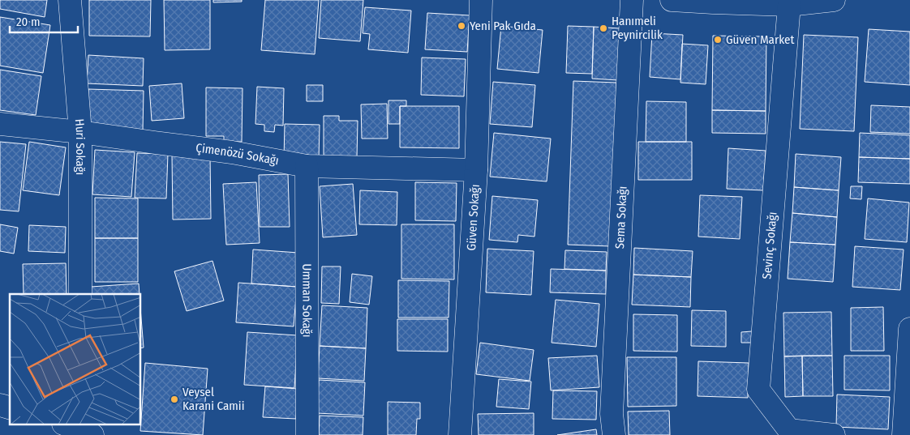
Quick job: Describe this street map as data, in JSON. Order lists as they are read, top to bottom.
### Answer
{
  "streets": {
    "street": [
      "Huri Sokağı",
      "Çimenözü Sokağı",
      "Güven Sokağı",
      "Sema Sokağı",
      "Sevinç Sokağı",
      "Umman Sokağı"
    ]
  },
  "crossings": [
    ["Huri Sokağı", "Çimenözü Sokağı"],
    ["Çimenözü Sokağı", "Güven Sokağı"],
    ["Çimenözü Sokağı", "Umman Sokağı"]
  ],
  "places": [
    "Yeni Pak Gıda",
    "Hanımeli Peynircilik",
    "Güven Market",
    "Veysel Karani Camii"
  ],
  "scale_bar": "20 m"
}
